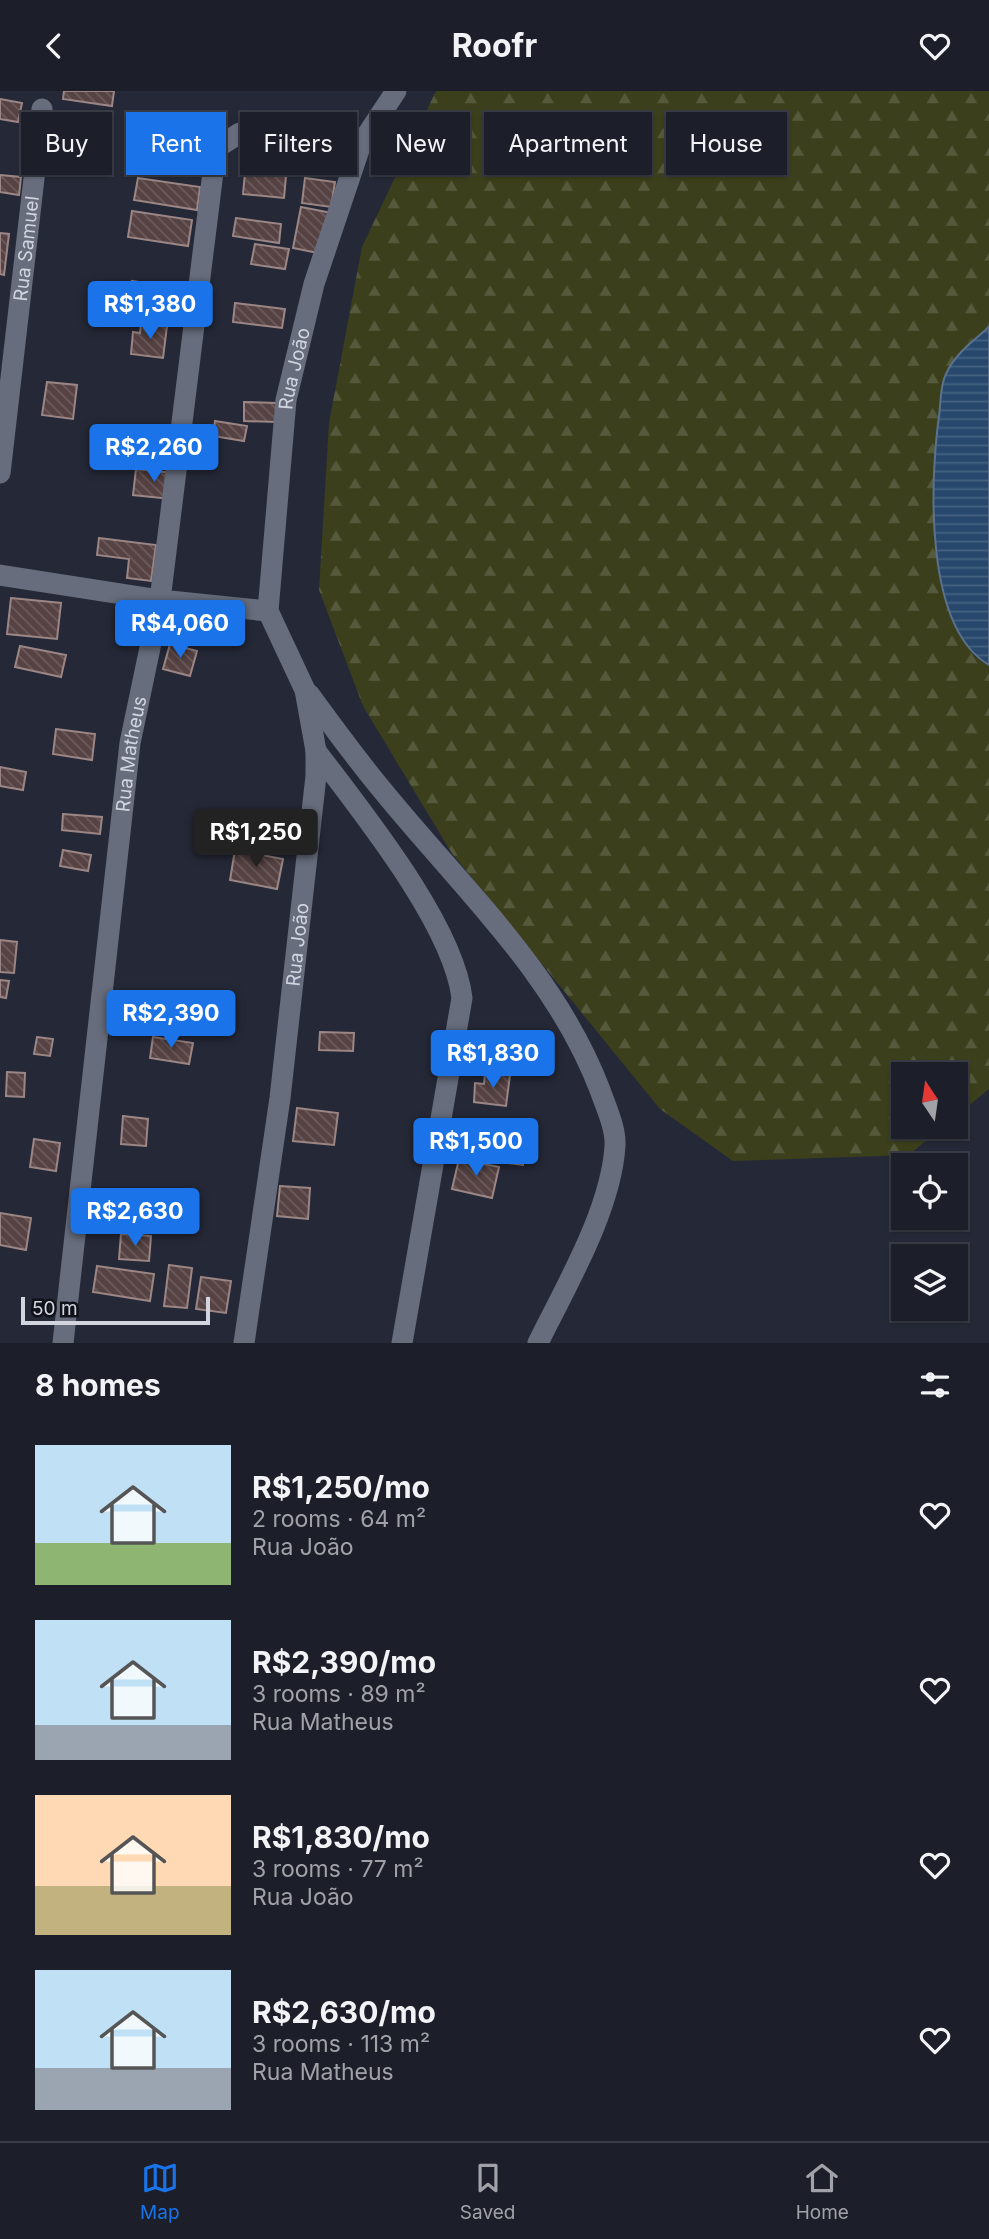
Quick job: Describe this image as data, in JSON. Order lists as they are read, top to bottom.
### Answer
{
  "streets": {
    "street": ["Rua Samuel", "Rua João", "Rua Matheus"]
  },
  "crossings": [
    ["Rua João", "Rua Matheus"]
  ],
  "scale_bar": "50 m",
  "north": "top",
  "page": {
    "header": "Roofr",
    "chip": [
      "Buy",
      "Rent",
      "Filters",
      "New",
      "Apartment",
      "House"
    ],
    "price": [
      "R$1,380",
      "R$2,260",
      "R$4,060",
      "R$1,250",
      "R$2,390",
      "R$1,830",
      "R$1,500",
      "R$2,630"
    ],
    "scale": "50 m",
    "heading": "8 homes",
    "list": [
      {
        "name": "R$1,250/mo",
        "note": "2 rooms · 64 m² · Rua João"
      },
      {
        "name": "R$2,390/mo",
        "note": "3 rooms · 89 m² · Rua Matheus"
      },
      {
        "name": "R$1,830/mo",
        "note": "3 rooms · 77 m² · Rua João"
      },
      {
        "name": "R$2,630/mo",
        "note": "3 rooms · 113 m² · Rua Matheus"
      }
    ],
    "tabs": ["Map", "Saved", "Home"]
  }
}
